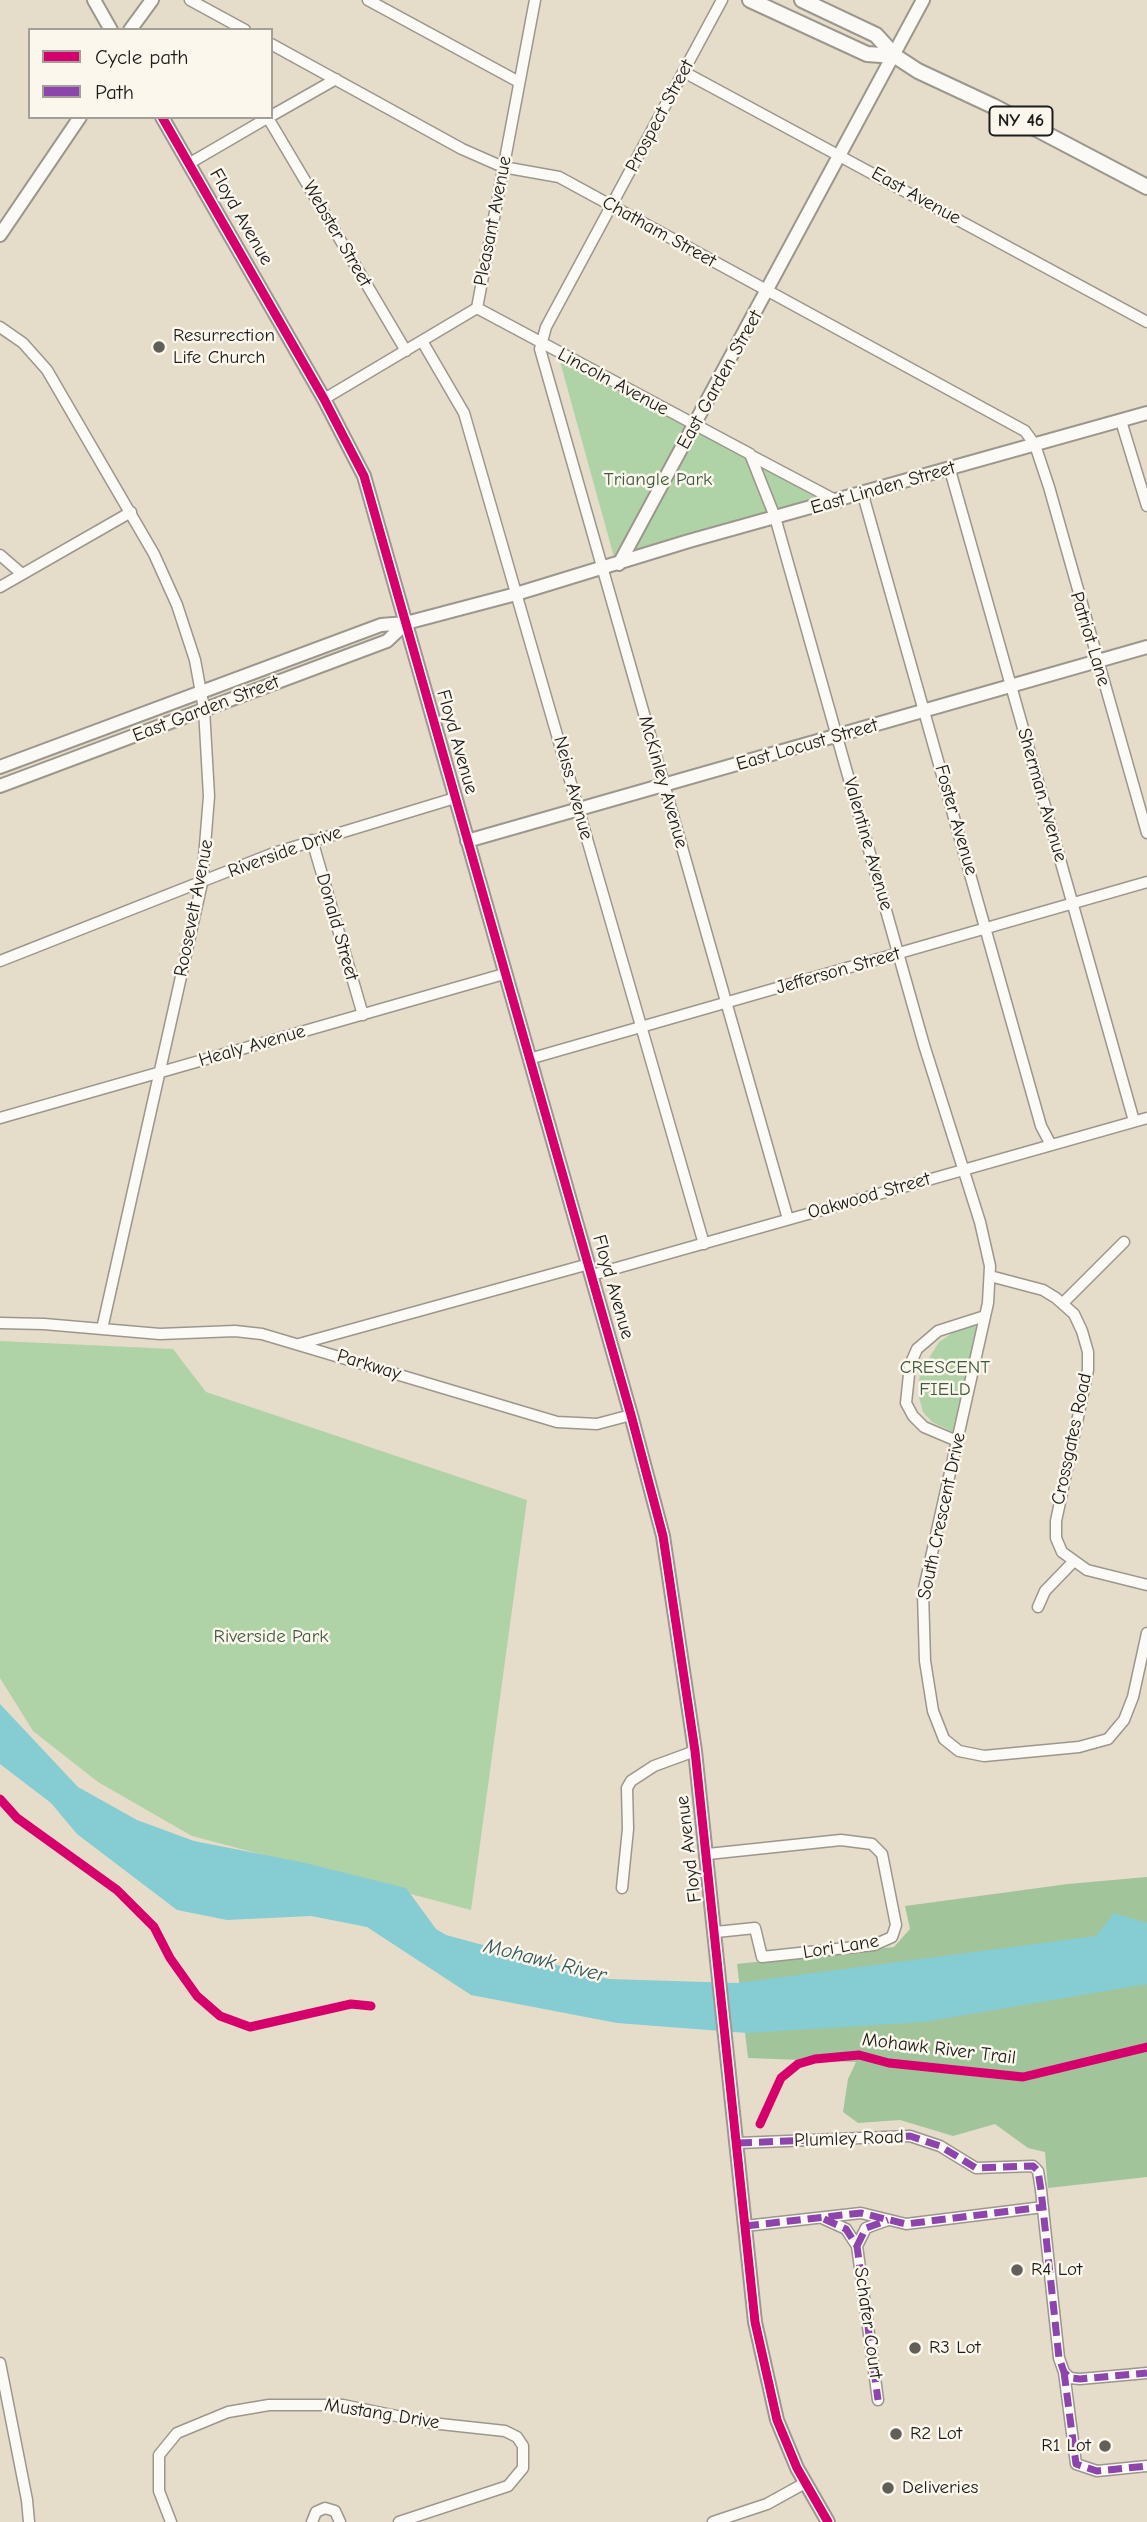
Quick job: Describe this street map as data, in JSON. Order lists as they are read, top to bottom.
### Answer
{
  "streets": {
    "main road": ["NY 46"],
    "street": [
      "Prospect Street",
      "East Avenue",
      "Floyd Avenue",
      "Pleasant Avenue",
      "Chatham Street",
      "Webster Street",
      "East Garden Street",
      "Lincoln Avenue",
      "East Linden Street",
      "Patriot Lane",
      "East Locust Street",
      "McKinley Avenue",
      "Neiss Avenue",
      "Sherman Avenue",
      "Foster Avenue",
      "Valentine Avenue",
      "Riverside Drive",
      "Roosevelt Avenue",
      "Donald Street",
      "Jefferson Street",
      "Healy Avenue",
      "Oakwood Street",
      "Parkway",
      "Crossgates Road",
      "South Crescent Drive",
      "Lori Lane",
      "Plumley Road",
      "Schafer Court",
      "Mustang Drive"
    ],
    "cycle path": ["Mohawk River Trail"]
  },
  "crossings": [
    ["Prospect Street", "East Avenue"],
    ["Prospect Street", "Chatham Street"],
    ["Prospect Street", "Lincoln Avenue"],
    ["Prospect Street", "McKinley Avenue"],
    ["NY 46", "East Garden Street"],
    ["East Avenue", "East Garden Street"],
    ["Floyd Avenue", "Pleasant Avenue"],
    ["Floyd Avenue", "East Garden Street"],
    ["Floyd Avenue", "East Locust Street"],
    ["Floyd Avenue", "Riverside Drive"],
    ["Floyd Avenue", "Jefferson Street"],
    ["Floyd Avenue", "Healy Avenue"],
    ["Floyd Avenue", "Oakwood Street"],
    ["Floyd Avenue", "Parkway"],
    ["Floyd Avenue", "Lori Lane"],
    ["Floyd Avenue", "Plumley Road"],
    ["Pleasant Avenue", "Chatham Street"],
    ["Pleasant Avenue", "Webster Street"],
    ["Pleasant Avenue", "Lincoln Avenue"],
    ["Pleasant Avenue", "Neiss Avenue"],
    ["Chatham Street", "East Garden Street"],
    ["Chatham Street", "East Linden Street"],
    ["Chatham Street", "Patriot Lane"],
    ["East Garden Street", "Lincoln Avenue"],
    ["East Garden Street", "East Linden Street"],
    ["East Garden Street", "McKinley Avenue"],
    ["East Garden Street", "Neiss Avenue"],
    ["East Garden Street", "Roosevelt Avenue"],
    ["Lincoln Avenue", "East Linden Street"],
    ["Lincoln Avenue", "McKinley Avenue"],
    ["East Linden Street", "Patriot Lane"],
    ["East Linden Street", "Sherman Avenue"],
    ["East Linden Street", "Foster Avenue"],
    ["East Linden Street", "Valentine Avenue"],
    ["Patriot Lane", "East Locust Street"],
    ["East Locust Street", "McKinley Avenue"],
    ["East Locust Street", "Neiss Avenue"],
    ["East Locust Street", "Sherman Avenue"],
    ["East Locust Street", "Foster Avenue"],
    ["East Locust Street", "Valentine Avenue"],
    ["McKinley Avenue", "Jefferson Street"],
    ["McKinley Avenue", "Oakwood Street"],
    ["Neiss Avenue", "Jefferson Street"],
    ["Neiss Avenue", "Oakwood Street"],
    ["Sherman Avenue", "Jefferson Street"],
    ["Sherman Avenue", "Oakwood Street"],
    ["Foster Avenue", "Jefferson Street"],
    ["Foster Avenue", "Oakwood Street"],
    ["Valentine Avenue", "Jefferson Street"],
    ["Valentine Avenue", "Oakwood Street"],
    ["Riverside Drive", "Roosevelt Avenue"],
    ["Riverside Drive", "Donald Street"],
    ["Roosevelt Avenue", "Healy Avenue"],
    ["Roosevelt Avenue", "Parkway"],
    ["Donald Street", "Healy Avenue"],
    ["Oakwood Street", "Parkway"]
  ],
  "water": ["Mohawk River"],
  "parks": ["Triangle Park", "CRESCENT FIELD", "Riverside Park"],
  "places": [
    "Resurrection Life Church",
    "R4 Lot",
    "R3 Lot",
    "R2 Lot",
    "R1 Lot",
    "Deliveries"
  ],
  "legend": ["Cycle path", "Path"]
}
